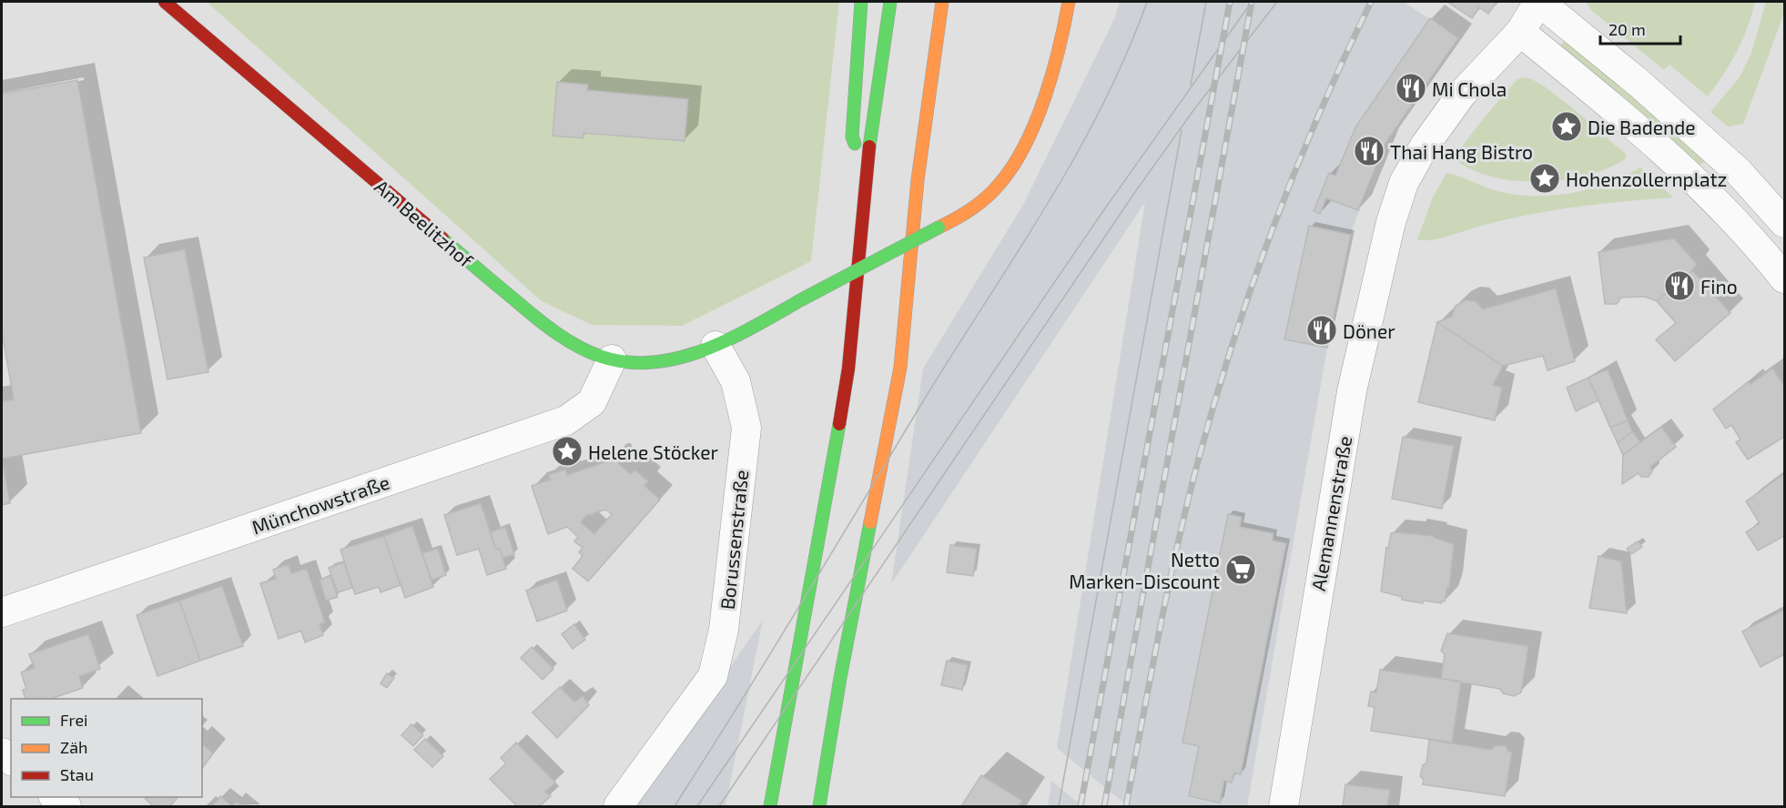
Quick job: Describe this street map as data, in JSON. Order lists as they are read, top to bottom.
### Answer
{
  "streets": {
    "main road": ["Am Beelitzhof"],
    "street": ["Münchowstraße", "Alemannenstraße", "Borussenstraße"]
  },
  "crossings": [
    ["Am Beelitzhof", "Münchowstraße"],
    ["Am Beelitzhof", "Borussenstraße"]
  ],
  "places": {
    "restaurant": [
      "Mi Chola",
      "Thai Hang Bistro",
      "Fino",
      "Döner"
    ],
    "place": ["Die Badende", "Hohenzollernplatz", "Helene Stöcker"],
    "supermarket": ["Netto Marken-Discount"]
  },
  "legend": ["Frei", "Zäh", "Stau"],
  "scale_bar": "20 m"
}
